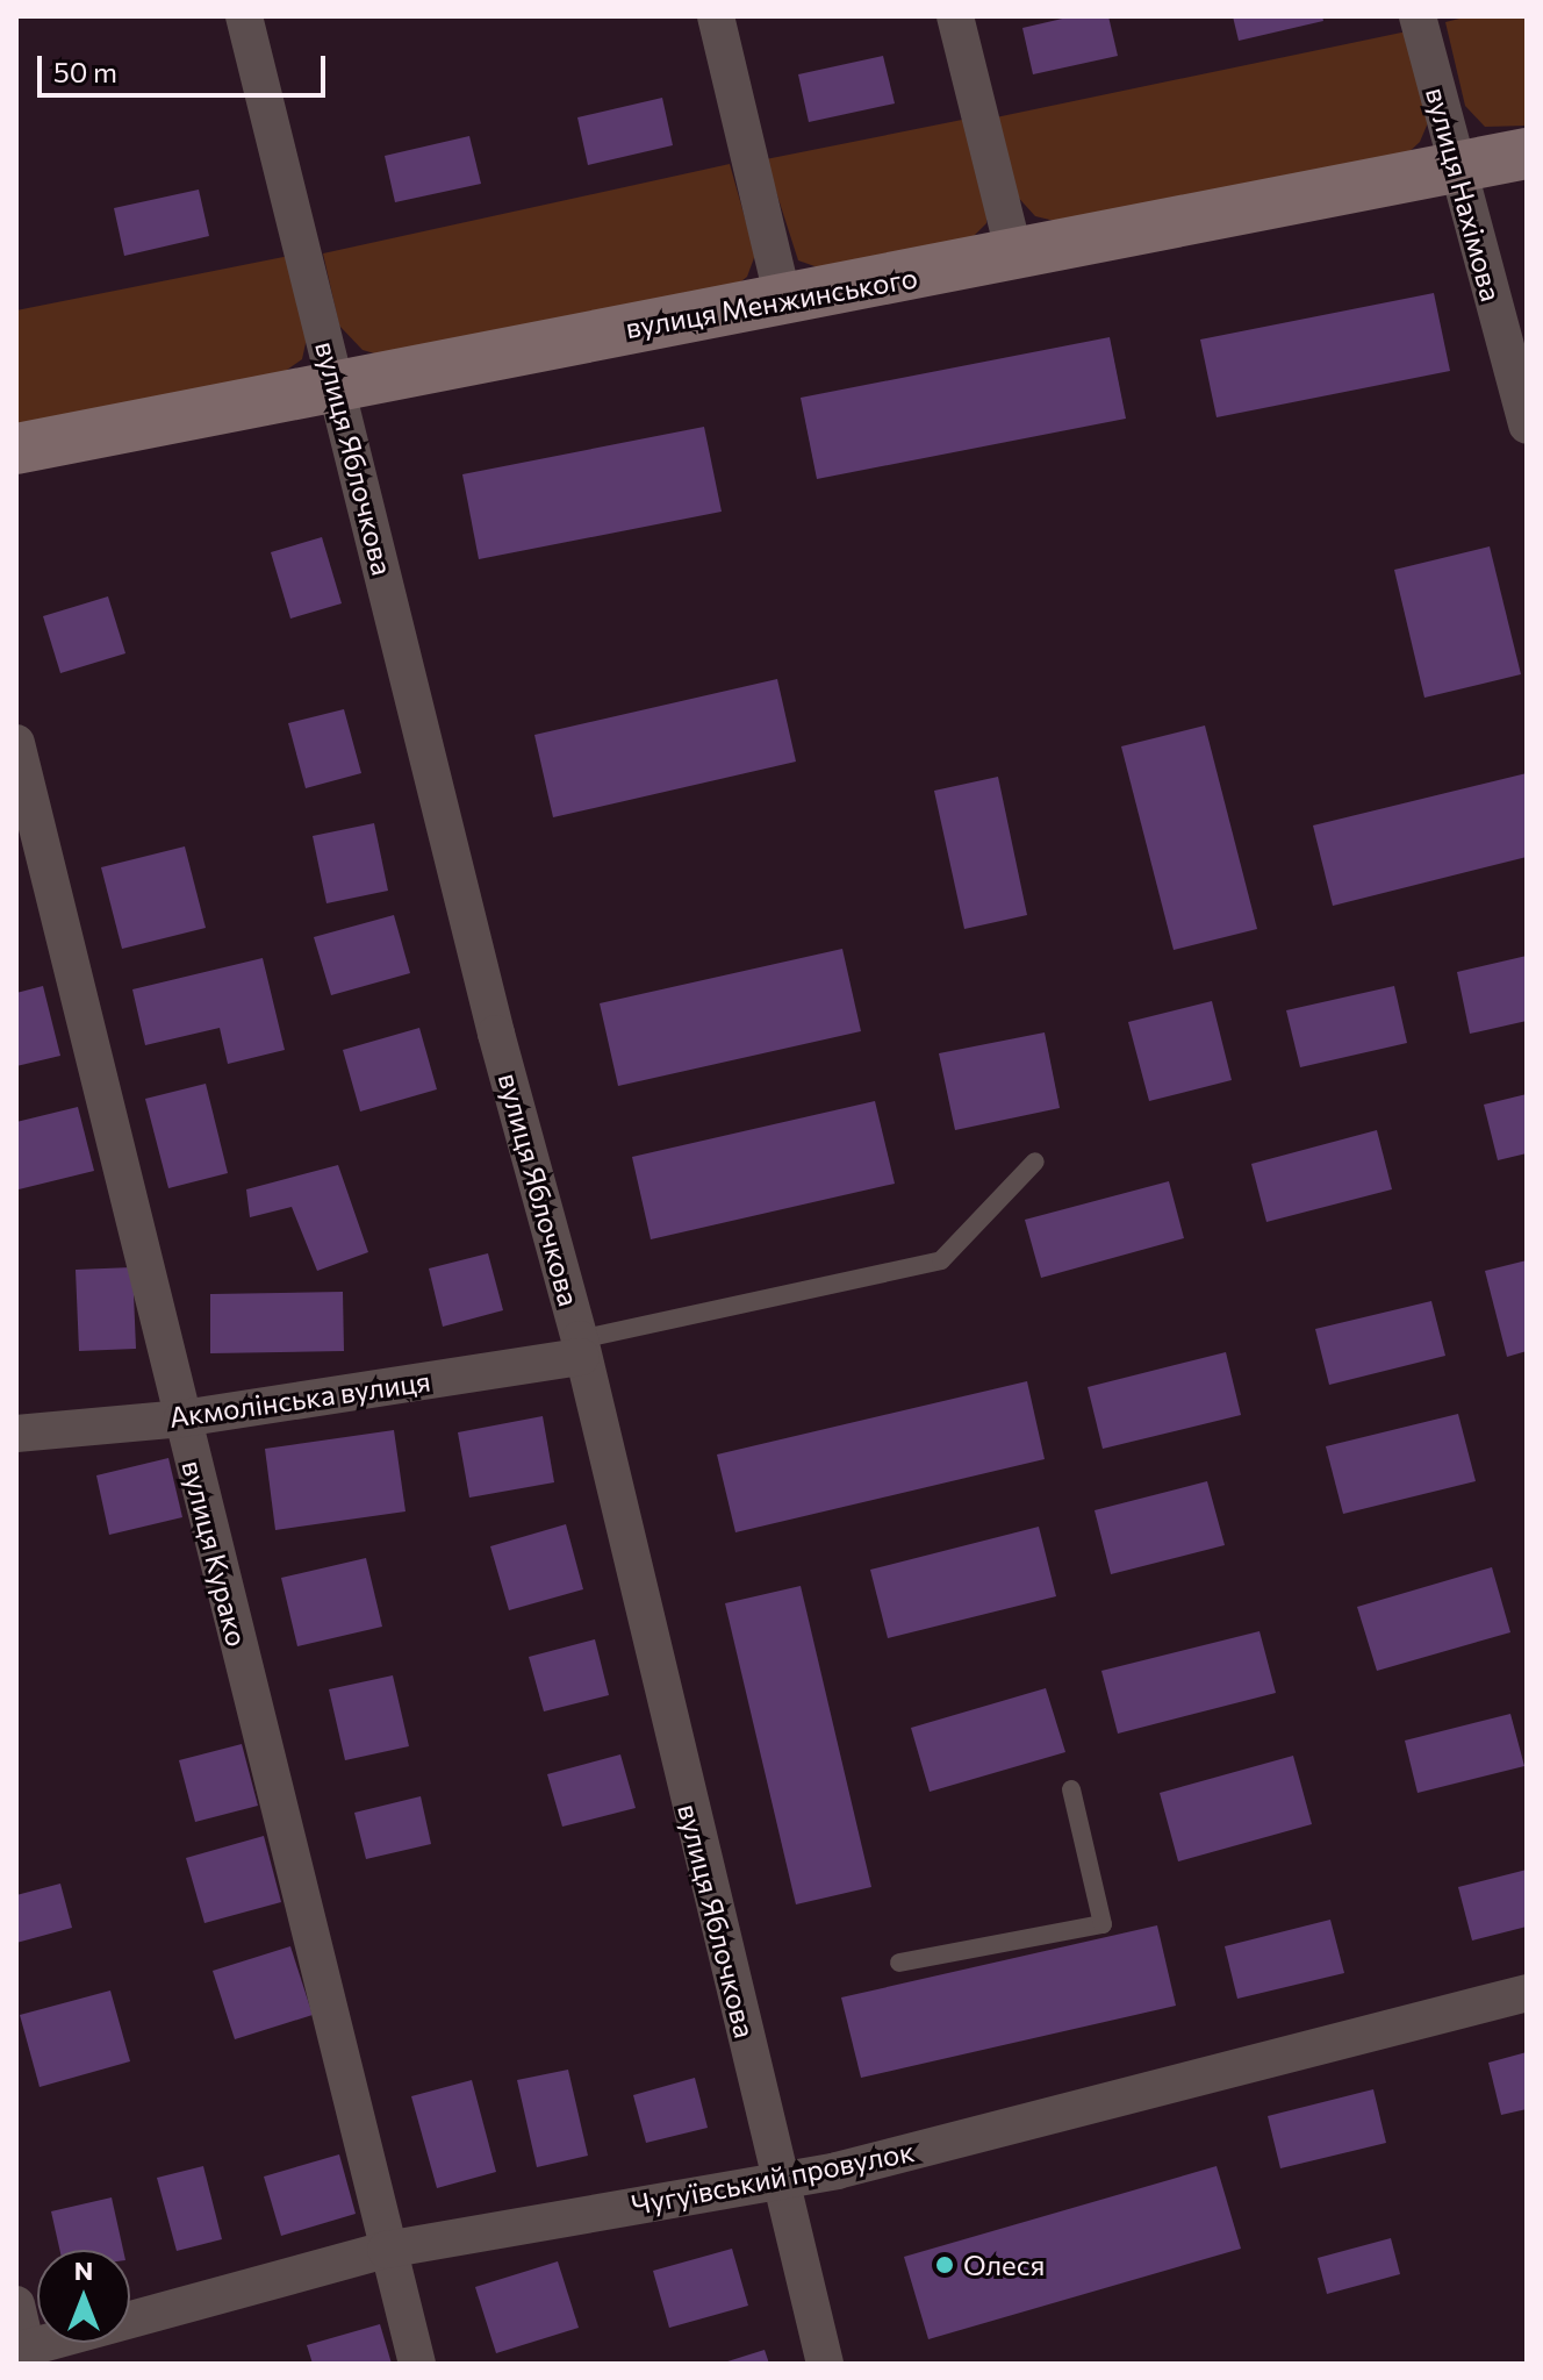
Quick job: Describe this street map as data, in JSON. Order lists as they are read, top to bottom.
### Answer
{
  "streets": {
    "street": [
      "вулиця Нахімова",
      "вулиця Менжинського",
      "вулиця Яблочкова",
      "Акмолінська вулиця",
      "вулиця Курако",
      "Чугуївський провулок"
    ]
  },
  "crossings": [
    ["вулиця Нахімова", "вулиця Менжинського"],
    ["вулиця Менжинського", "вулиця Яблочкова"],
    ["вулиця Яблочкова", "Акмолінська вулиця"],
    ["вулиця Яблочкова", "Чугуївський провулок"],
    ["Акмолінська вулиця", "вулиця Курако"],
    ["вулиця Курако", "Чугуївський провулок"]
  ],
  "places": ["Олеся"],
  "scale_bar": "50 m",
  "north": "top"
}
